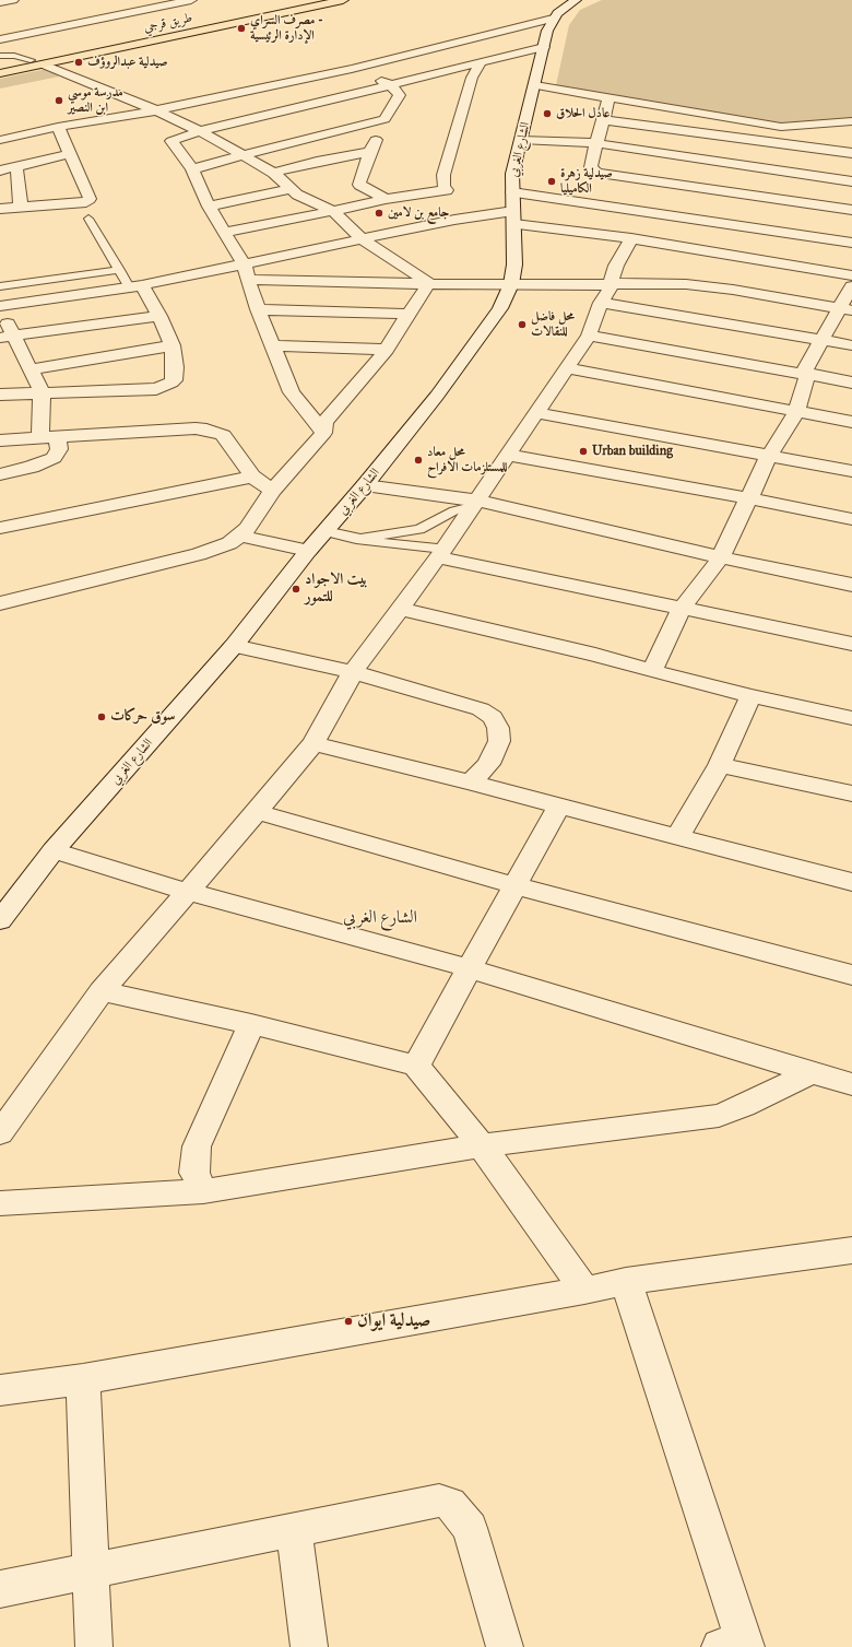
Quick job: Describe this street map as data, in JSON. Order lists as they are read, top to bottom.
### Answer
{
  "streets": {
    "highway": ["طريق قرجي"],
    "street": ["الشارع الغربي"]
  },
  "districts": ["الشارع الغربي"],
  "places": [
    "مصرف السراي - الإدارة الرئيسية",
    "صيدلية عبدالروؤف",
    "مدرسة موسي ابن النصير",
    "عادل الحلاق",
    "صيدلية زهرة الكاميليا",
    "جامع بن لامين",
    "محل فاضل للنقالات",
    "Urban building",
    "محل معاد للمستلزمات الافراح",
    "بيت الاجواد للتمور",
    "سوق حركات",
    "صيدلية ايوان"
  ]
}
